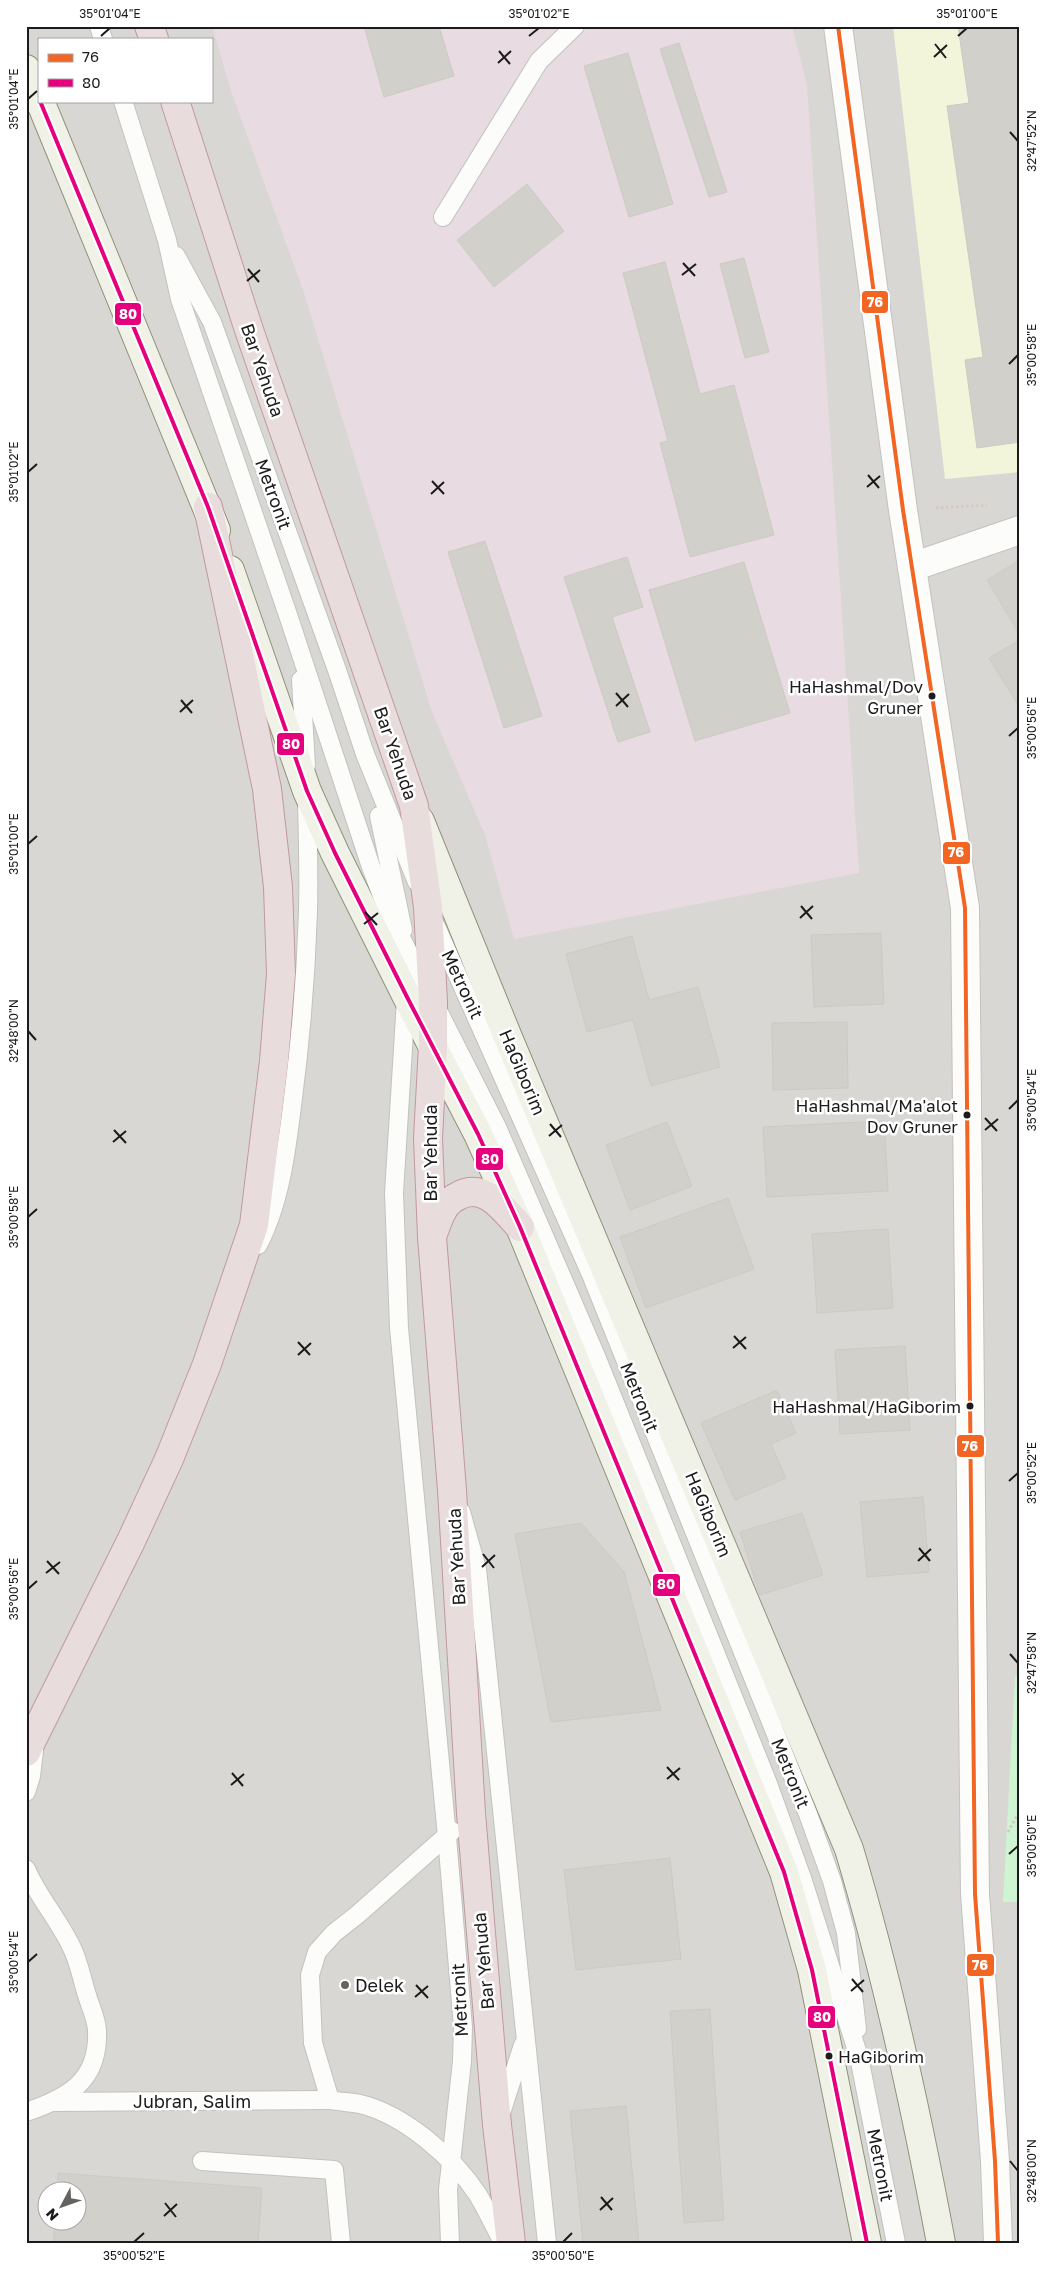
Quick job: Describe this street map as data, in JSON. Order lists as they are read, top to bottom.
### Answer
{
  "streets": {
    "highway": ["Bar Yehuda"],
    "street": ["HaGiborim"],
    "lane": ["Metronit", "Jubran, Salim"]
  },
  "crossings": [
    ["Bar Yehuda", "Metronit"],
    ["Bar Yehuda", "HaGiborim"],
    ["Metronit", "Jubran, Salim"]
  ],
  "places": [
    "HaHashmal/Dov Gruner",
    "HaHashmal/Ma'alot Dov Gruner",
    "HaHashmal/HaGiborim",
    "Delek",
    "HaGiborim"
  ],
  "lines": ["transit line 76", "transit line 80"],
  "legend": ["76", "80"],
  "north": "bottom left",
  "coordinates": [
    "35°01'04\"E",
    "35°01'02\"E",
    "35°01'00\"E",
    "32°47'52\"N",
    "35°00'58\"E",
    "35°00'56\"E",
    "32°48'00\"N",
    "35°00'54\"E",
    "35°00'52\"E",
    "32°47'58\"N",
    "35°00'50\"E"
  ]
}
